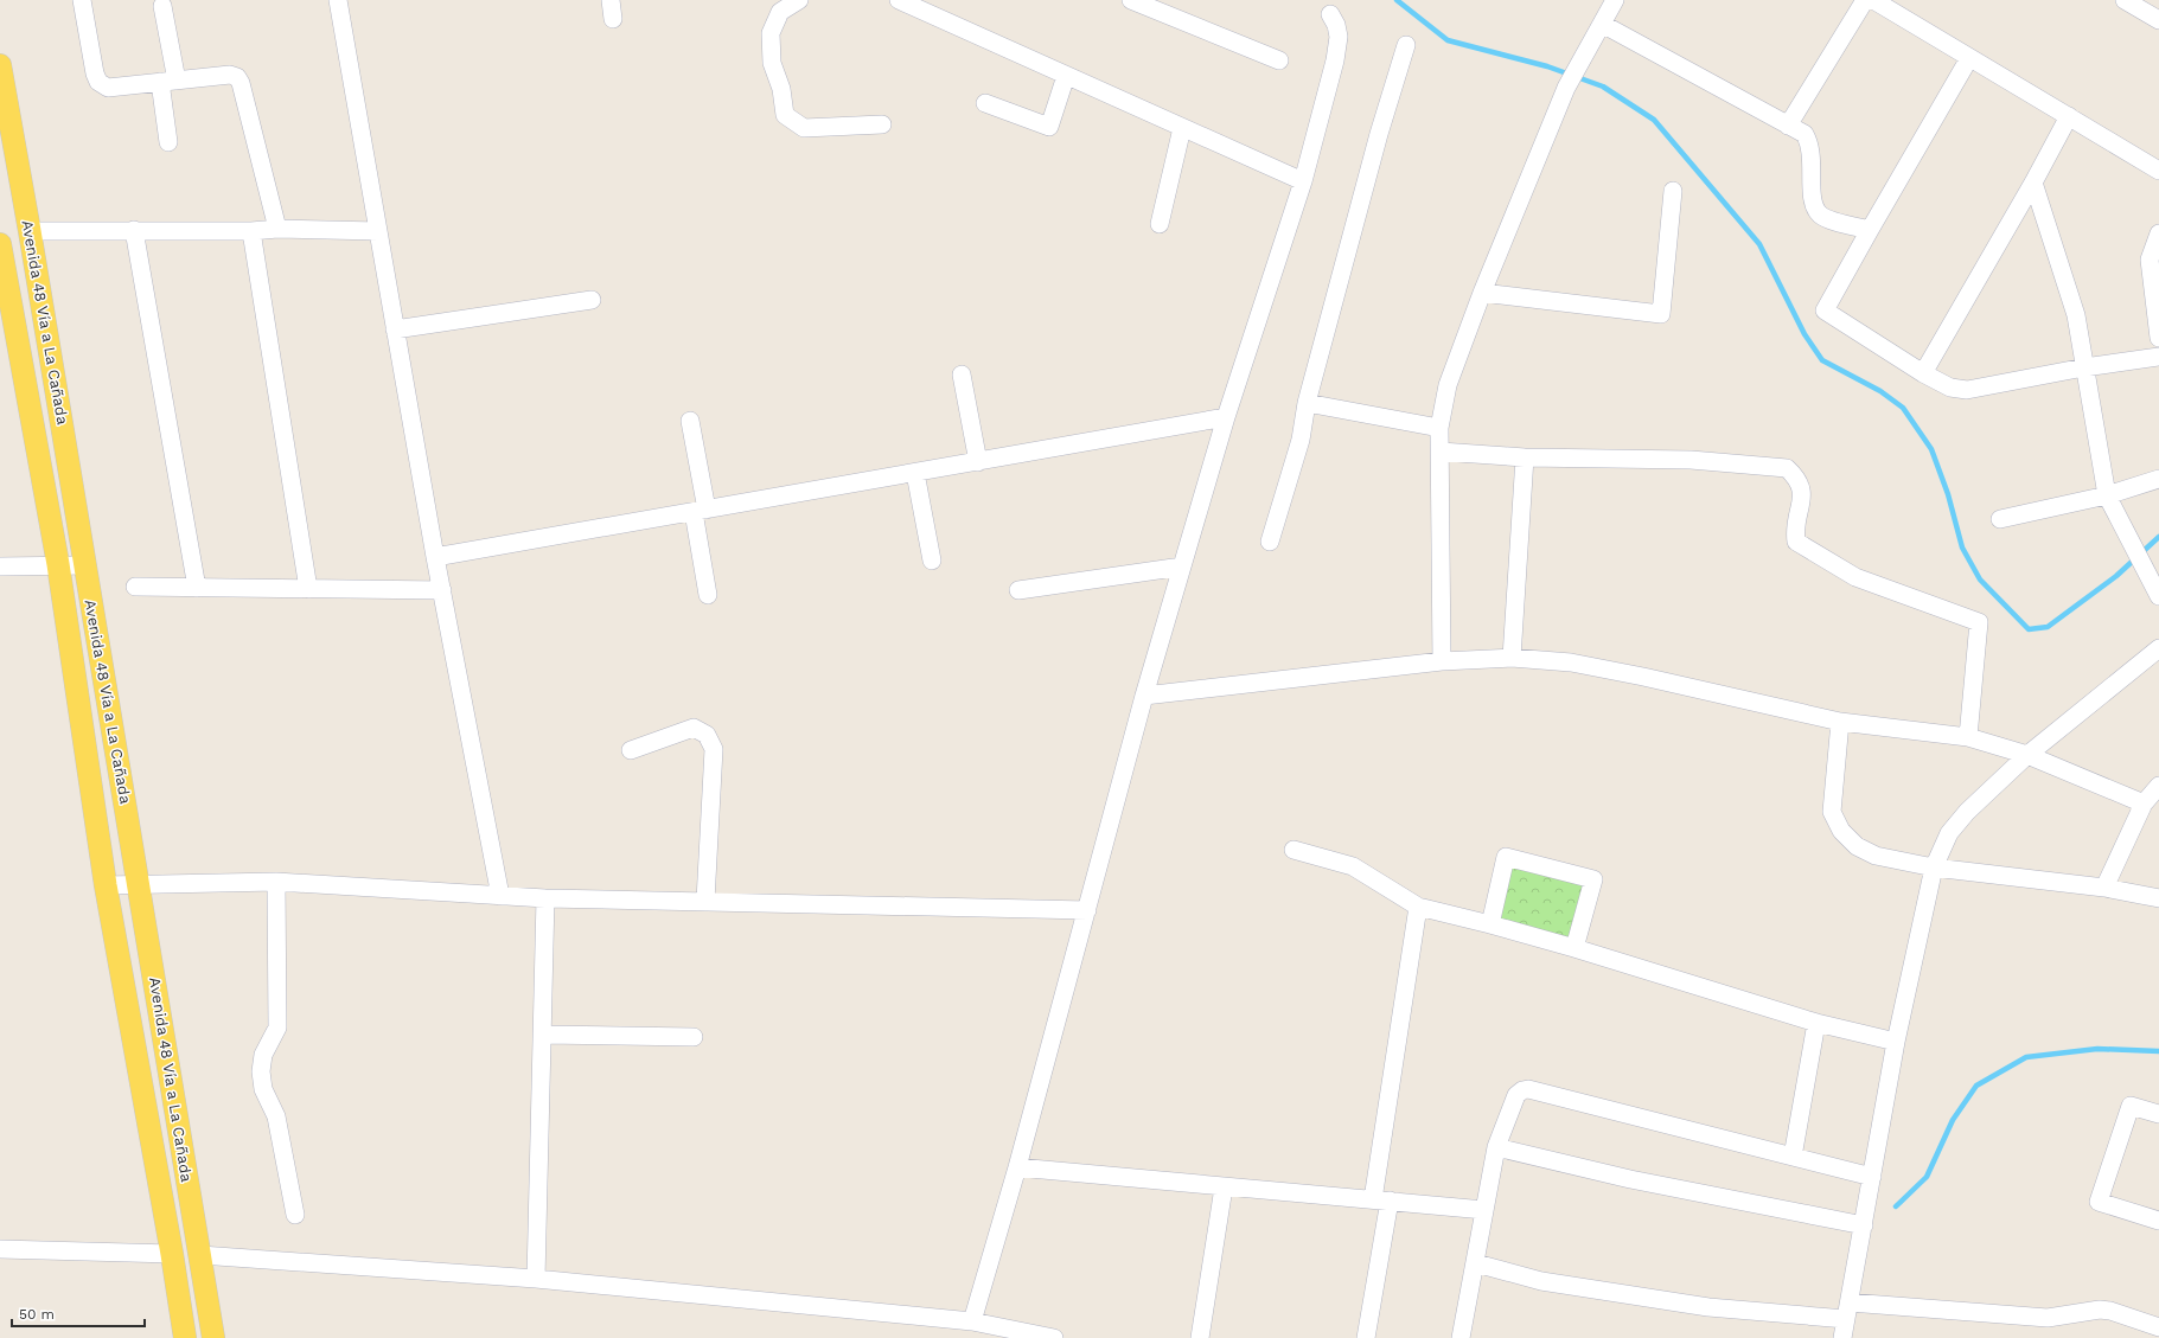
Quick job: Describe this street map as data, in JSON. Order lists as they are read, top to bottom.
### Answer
{
  "streets": {
    "main road": ["Avenida 48 Vía a La Cañada"]
  },
  "scale_bar": "50 m"
}
